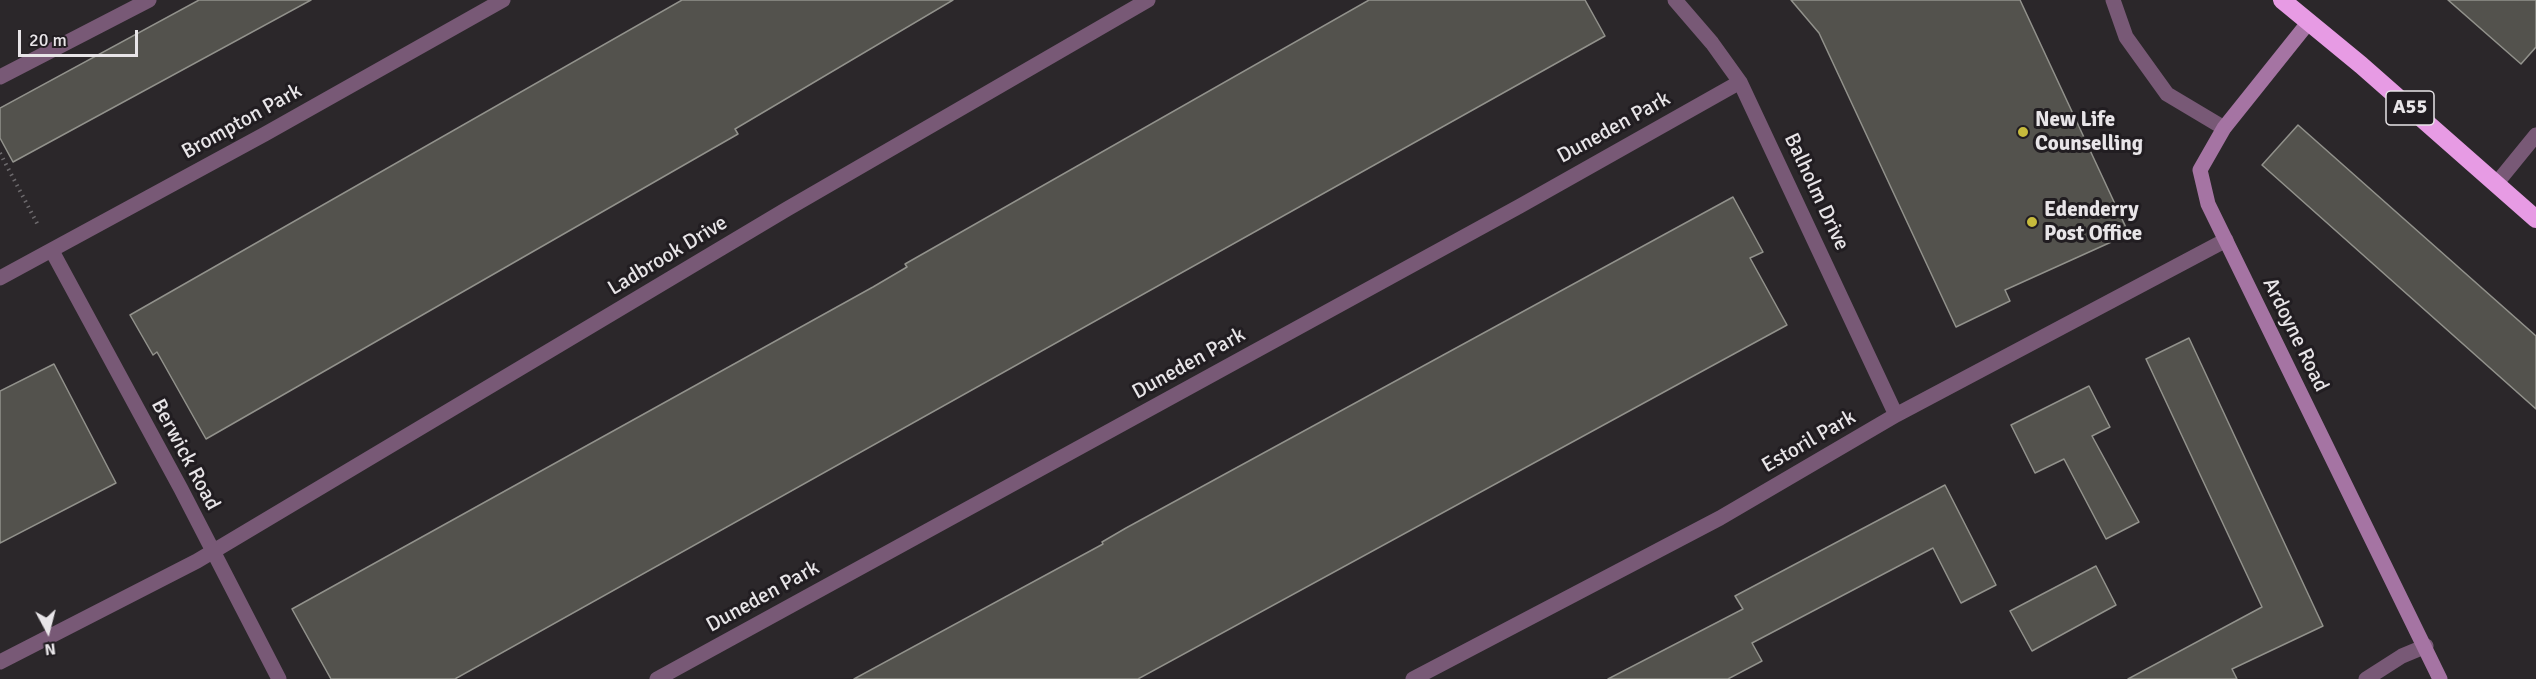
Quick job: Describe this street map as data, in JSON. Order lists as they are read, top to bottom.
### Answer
{
  "streets": {
    "highway": ["A55"],
    "street": [
      "Brompton Park",
      "Duneden Park",
      "Balholm Drive",
      "Ladbrook Drive",
      "Ardoyne Road",
      "Estoril Park",
      "Berwick Road"
    ]
  },
  "crossings": [
    ["A55", "Ardoyne Road"],
    ["Brompton Park", "Berwick Road"],
    ["Duneden Park", "Balholm Drive"],
    ["Balholm Drive", "Estoril Park"],
    ["Ladbrook Drive", "Berwick Road"],
    ["Ardoyne Road", "Estoril Park"]
  ],
  "places": ["New Life Counselling", "Edenderry Post Office"],
  "scale_bar": "20 m",
  "north": "bottom"
}
